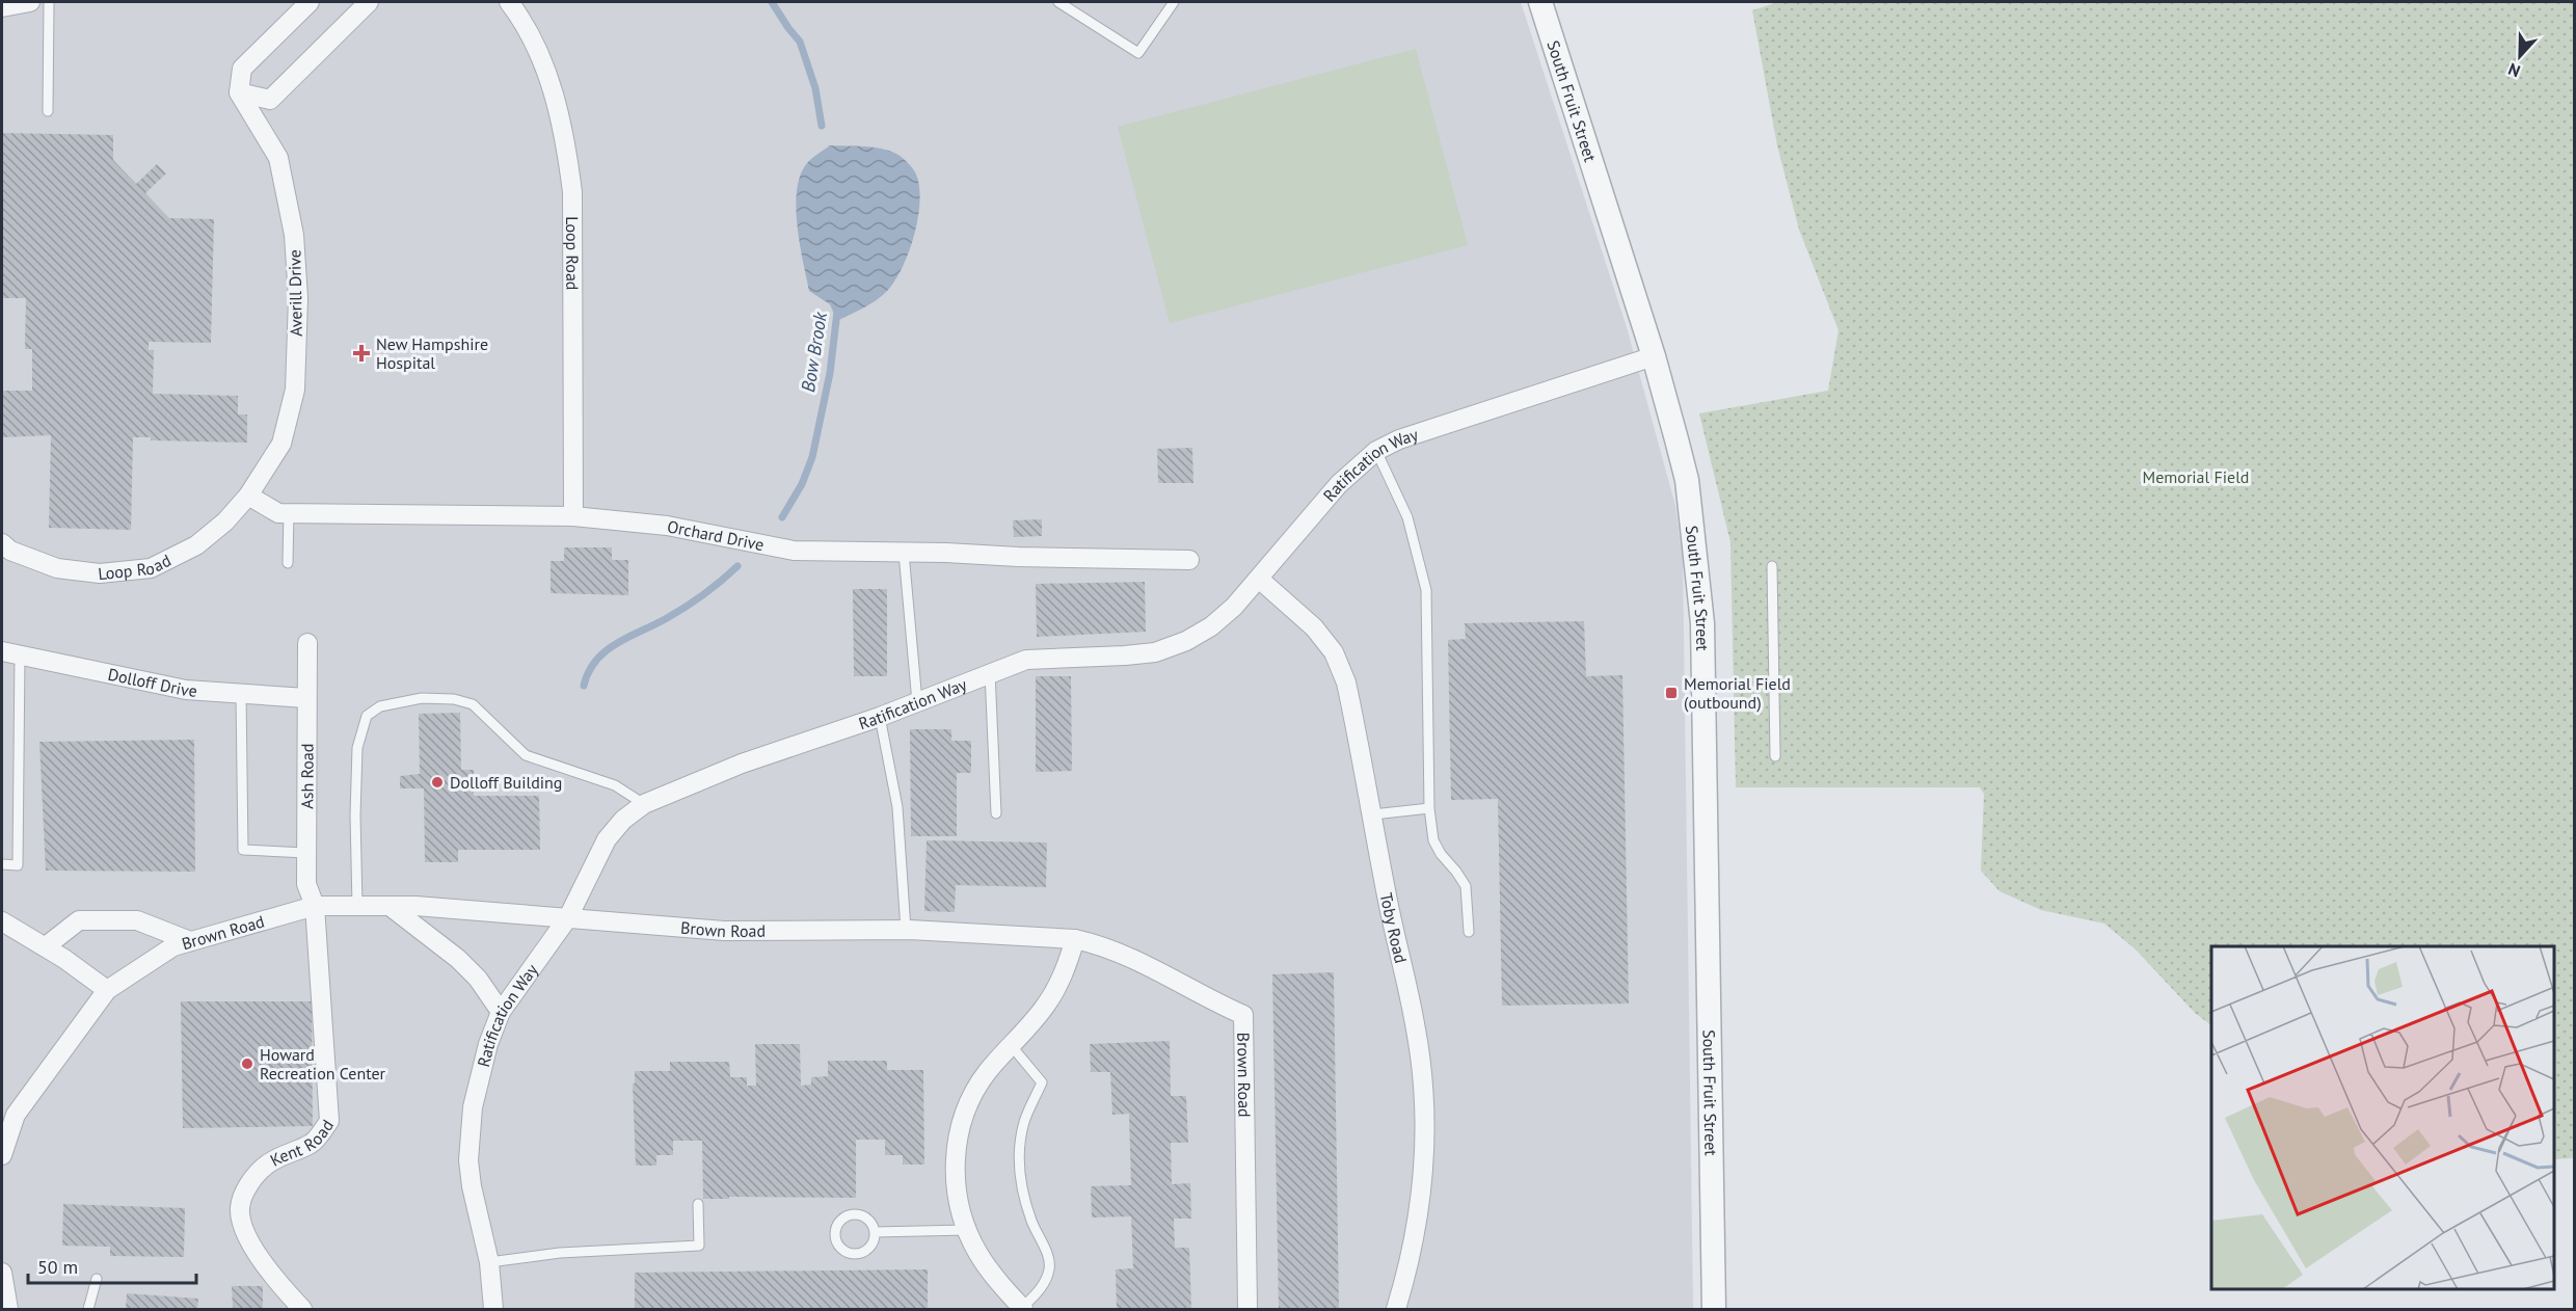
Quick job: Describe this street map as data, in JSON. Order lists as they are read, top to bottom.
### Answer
{
  "streets": {
    "street": [
      "South Fruit Street",
      "Loop Road",
      "Averill Drive",
      "Ratification Way",
      "Orchard Drive",
      "Dolloff Drive",
      "Ash Road",
      "Brown Road",
      "Toby Road",
      "Kent Road"
    ]
  },
  "crossings": [
    ["South Fruit Street", "Ratification Way"],
    ["Loop Road", "Averill Drive"],
    ["Loop Road", "Orchard Drive"],
    ["Averill Drive", "Orchard Drive"],
    ["Ratification Way", "Brown Road"],
    ["Ratification Way", "Toby Road"],
    ["Dolloff Drive", "Ash Road"],
    ["Ash Road", "Brown Road"],
    ["Ash Road", "Kent Road"],
    ["Brown Road", "Kent Road"]
  ],
  "water": ["Bow Brook"],
  "parks": ["Memorial Field"],
  "places": {
    "health": ["New Hampshire Hospital"],
    "transit": ["Memorial Field (outbound)"],
    "other": ["Dolloff Building", "Howard Recreation Center"]
  },
  "scale_bar": "50 m",
  "north": "bottom"
}
